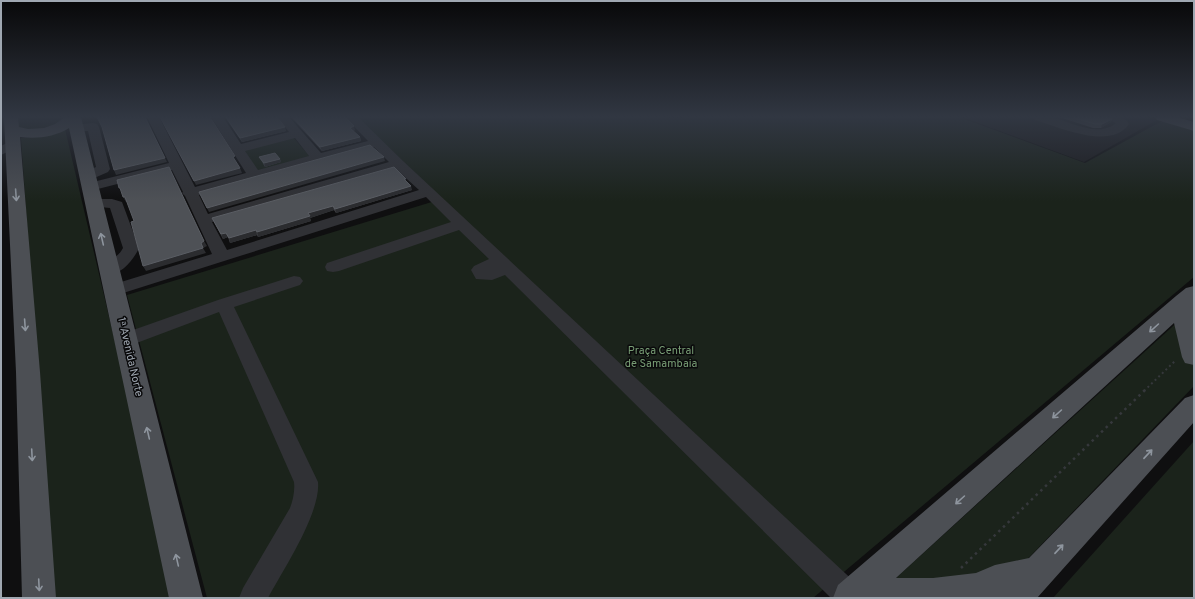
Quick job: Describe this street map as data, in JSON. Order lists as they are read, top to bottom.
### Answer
{
  "streets": {
    "main road": ["1ᵃ Avenida Norte"]
  },
  "parks": ["Praça Central de Samambaia"]
}
